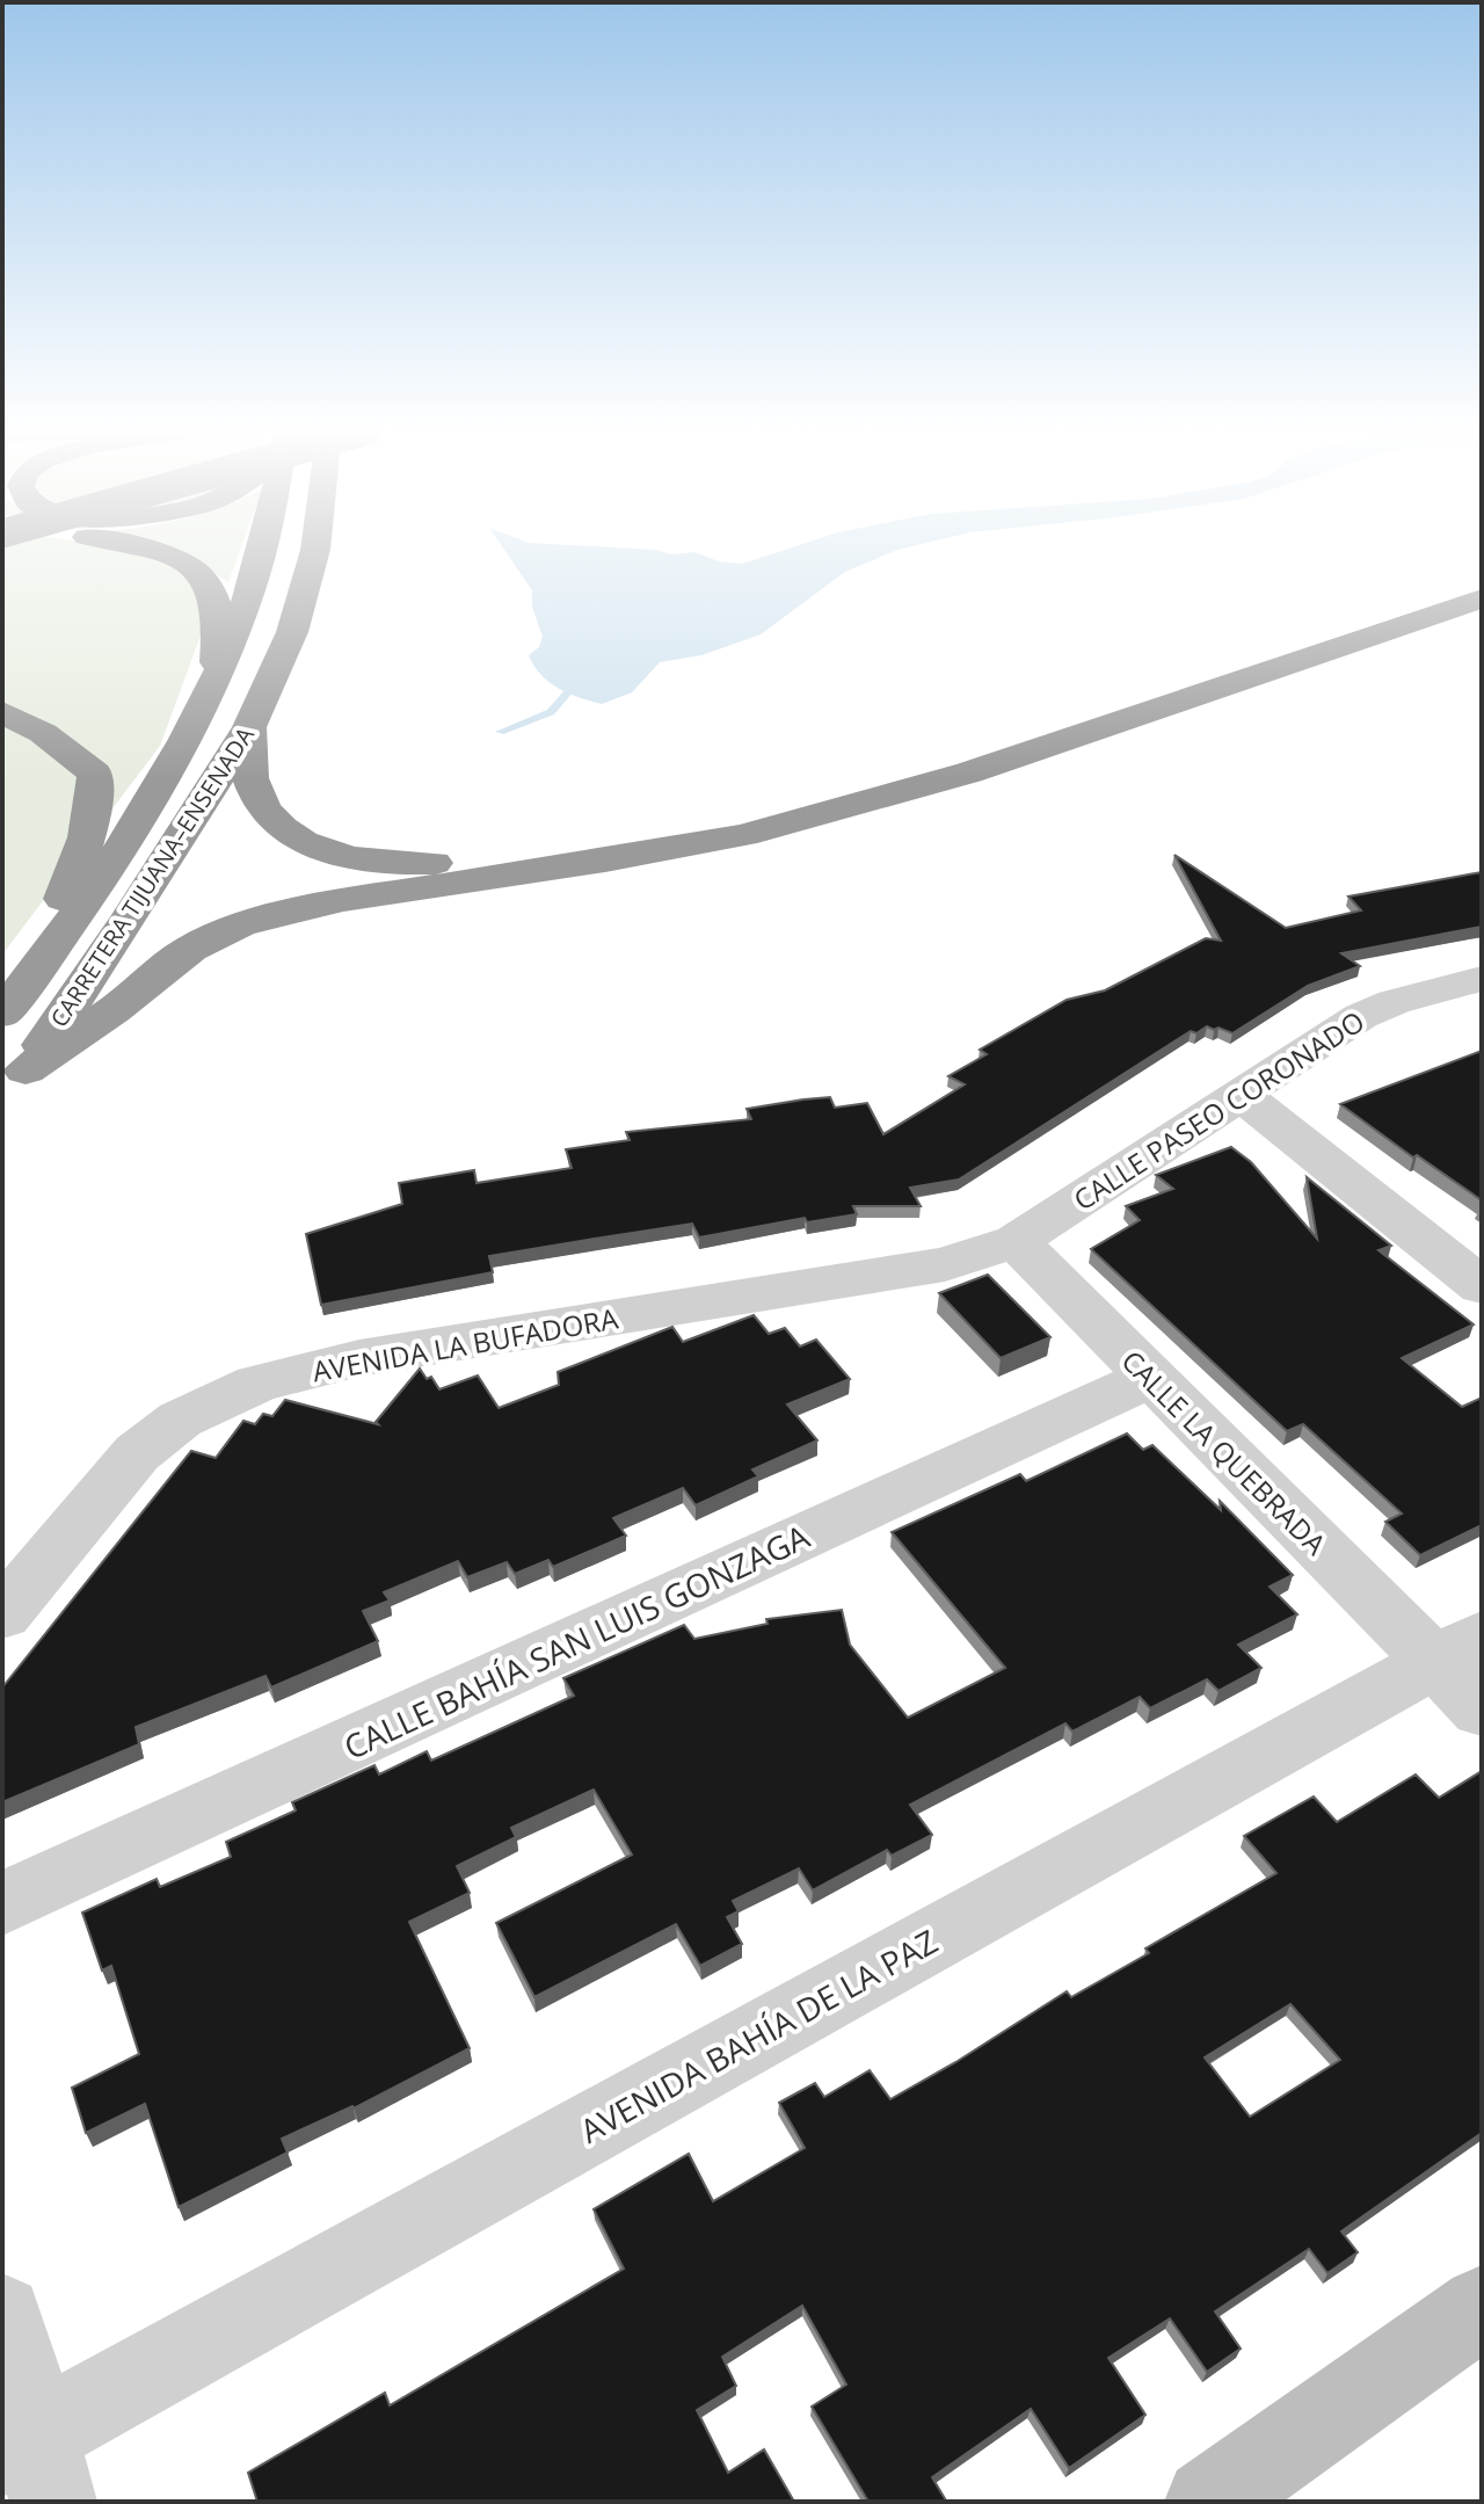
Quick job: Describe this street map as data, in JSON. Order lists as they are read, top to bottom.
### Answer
{
  "streets": {
    "highway": ["CARRETERA TIJUANA–ENSENADA"],
    "street": [
      "CALLE PASEO CORONADO",
      "AVENIDA LA BUFADORA",
      "CALLE LA QUEBRADA",
      "CALLE BAHÍA SAN LUIS GONZAGA",
      "AVENIDA BAHÍA DE LA PAZ"
    ]
  },
  "crossings": [
    ["CALLE PASEO CORONADO", "AVENIDA LA BUFADORA"],
    ["CALLE PASEO CORONADO", "CALLE LA QUEBRADA"],
    ["AVENIDA LA BUFADORA", "CALLE LA QUEBRADA"],
    ["CALLE LA QUEBRADA", "CALLE BAHÍA SAN LUIS GONZAGA"],
    ["CALLE LA QUEBRADA", "AVENIDA BAHÍA DE LA PAZ"]
  ]
}
